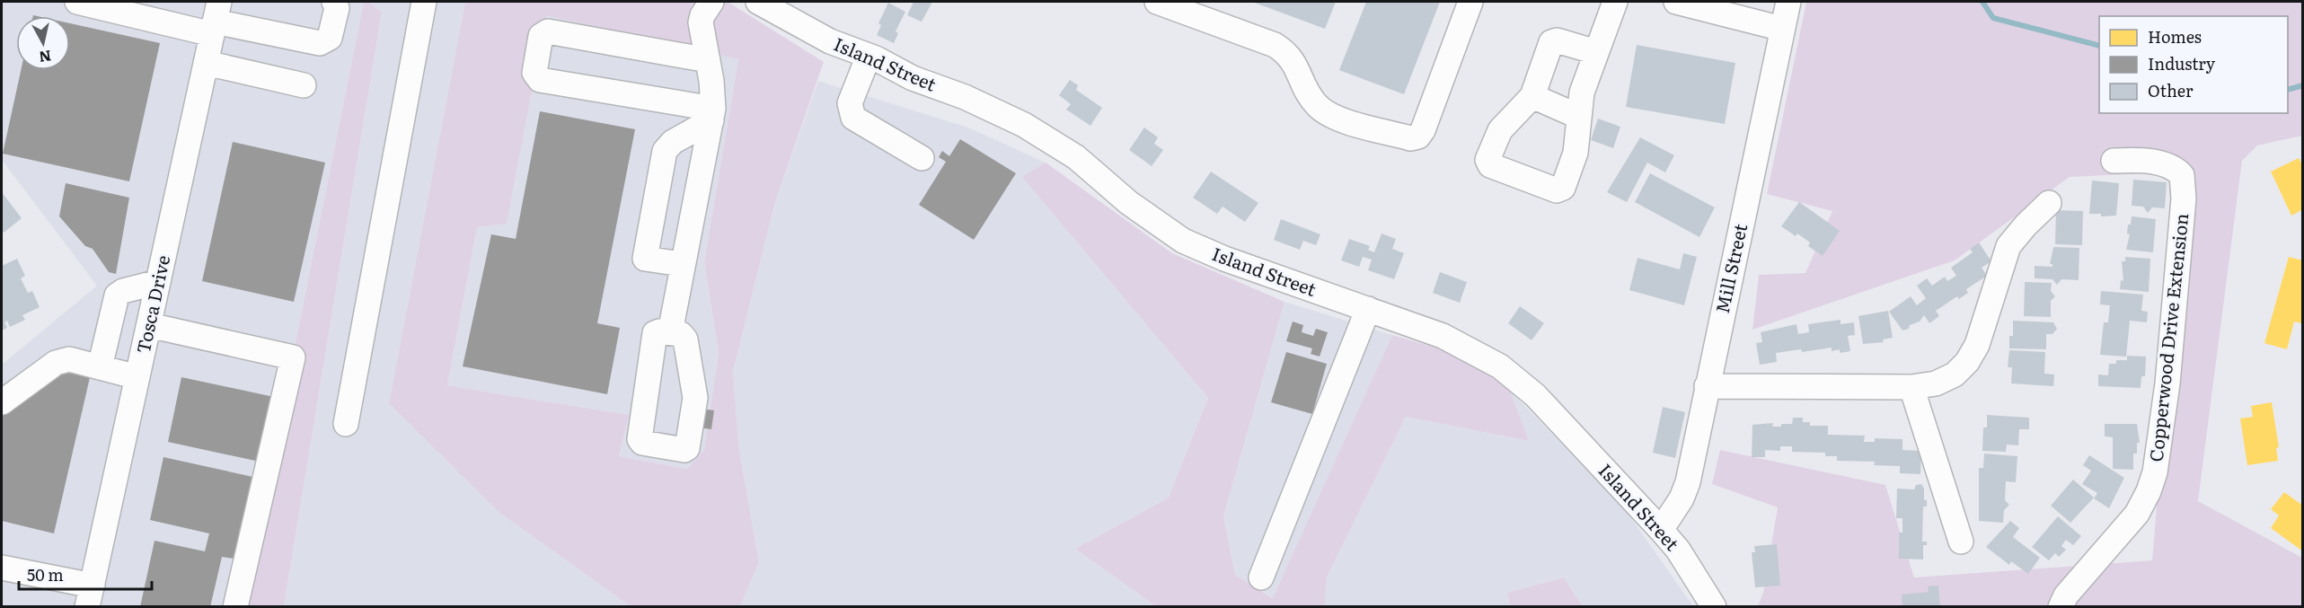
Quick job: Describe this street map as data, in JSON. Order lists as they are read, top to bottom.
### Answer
{
  "streets": {
    "street": [
      "Island Street",
      "Mill Street",
      "Tosca Drive",
      "Copperwood Drive Extension"
    ]
  },
  "crossings": [
    ["Island Street", "Mill Street"]
  ],
  "legend": ["Homes", "Industry", "Other"],
  "scale_bar": "50 m",
  "north": "bottom"
}
